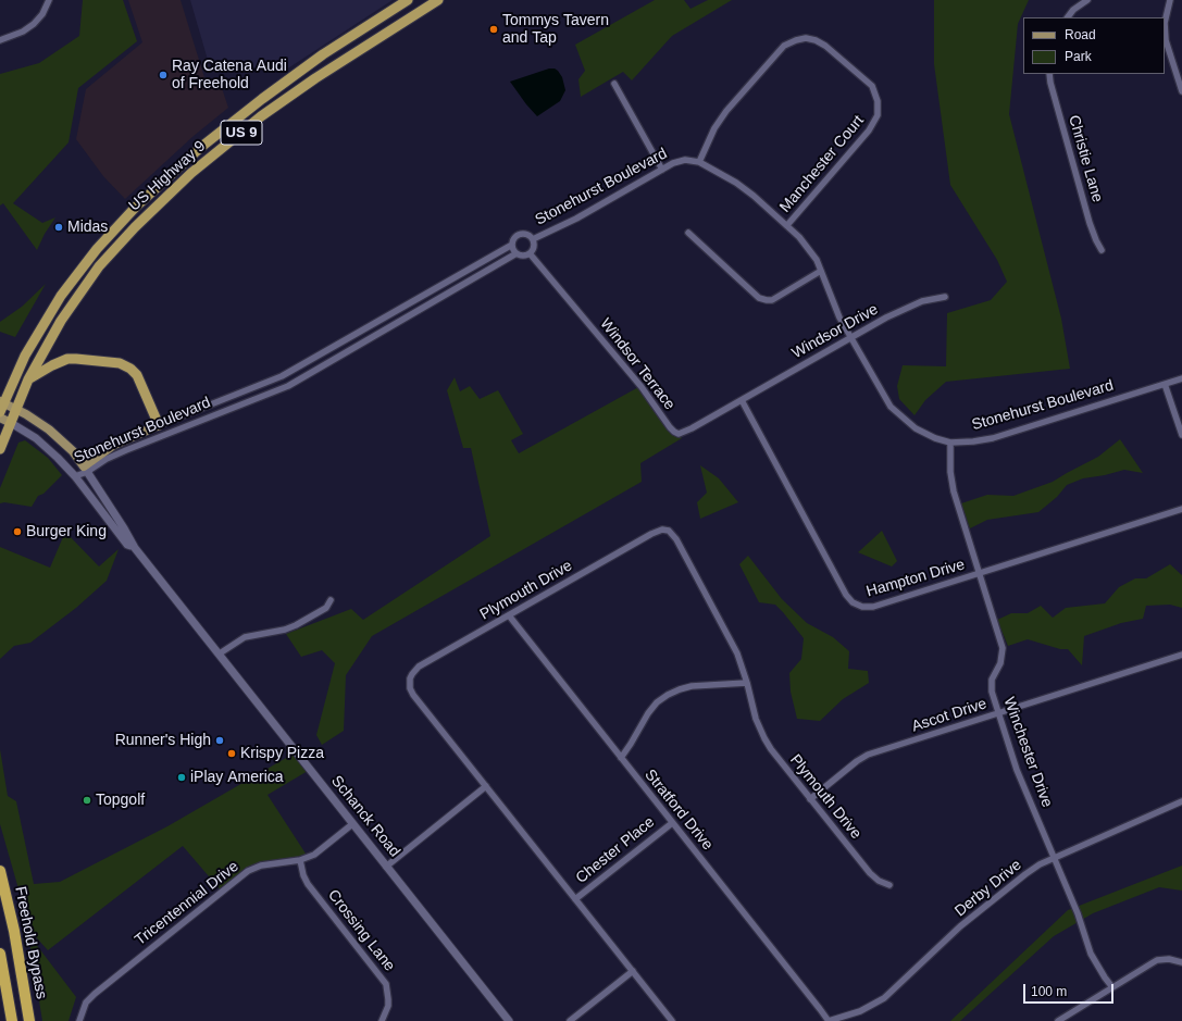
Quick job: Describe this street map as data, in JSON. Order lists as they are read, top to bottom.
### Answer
{
  "streets": {
    "highway": ["US 9", "US Highway 9", "Freehold Bypass"],
    "main road": ["Stonehurst Boulevard", "Schanck Road"],
    "street": [
      "Christie Lane",
      "Manchester Court",
      "Windsor Drive",
      "Windsor Terrace",
      "Hampton Drive",
      "Plymouth Drive",
      "Ascot Drive",
      "Winchester Drive",
      "Stratford Drive",
      "Chester Place",
      "Derby Drive",
      "Tricentennial Drive",
      "Crossing Lane"
    ]
  },
  "crossings": [
    ["Manchester Court", "Stonehurst Boulevard"],
    ["US Highway 9", "Schanck Road"],
    ["Stonehurst Boulevard", "Windsor Drive"],
    ["Stonehurst Boulevard", "Windsor Terrace"],
    ["Stonehurst Boulevard", "Winchester Drive"],
    ["Stonehurst Boulevard", "Schanck Road"],
    ["Windsor Drive", "Windsor Terrace"],
    ["Windsor Drive", "Hampton Drive"],
    ["Windsor Terrace", "Hampton Drive"],
    ["Hampton Drive", "Winchester Drive"],
    ["Plymouth Drive", "Ascot Drive"],
    ["Plymouth Drive", "Stratford Drive"],
    ["Plymouth Drive", "Chester Place"],
    ["Ascot Drive", "Winchester Drive"],
    ["Winchester Drive", "Derby Drive"],
    ["Stratford Drive", "Chester Place"],
    ["Stratford Drive", "Derby Drive"],
    ["Schanck Road", "Tricentennial Drive"],
    ["Tricentennial Drive", "Crossing Lane"]
  ],
  "places": [
    "Tommys Tavern and Tap",
    "Ray Catena Audi of Freehold",
    "Midas",
    "Burger King",
    "Runner's High",
    "Krispy Pizza",
    "iPlay America",
    "Topgolf"
  ],
  "legend": ["Road", "Park"],
  "scale_bar": "100 m"
}
